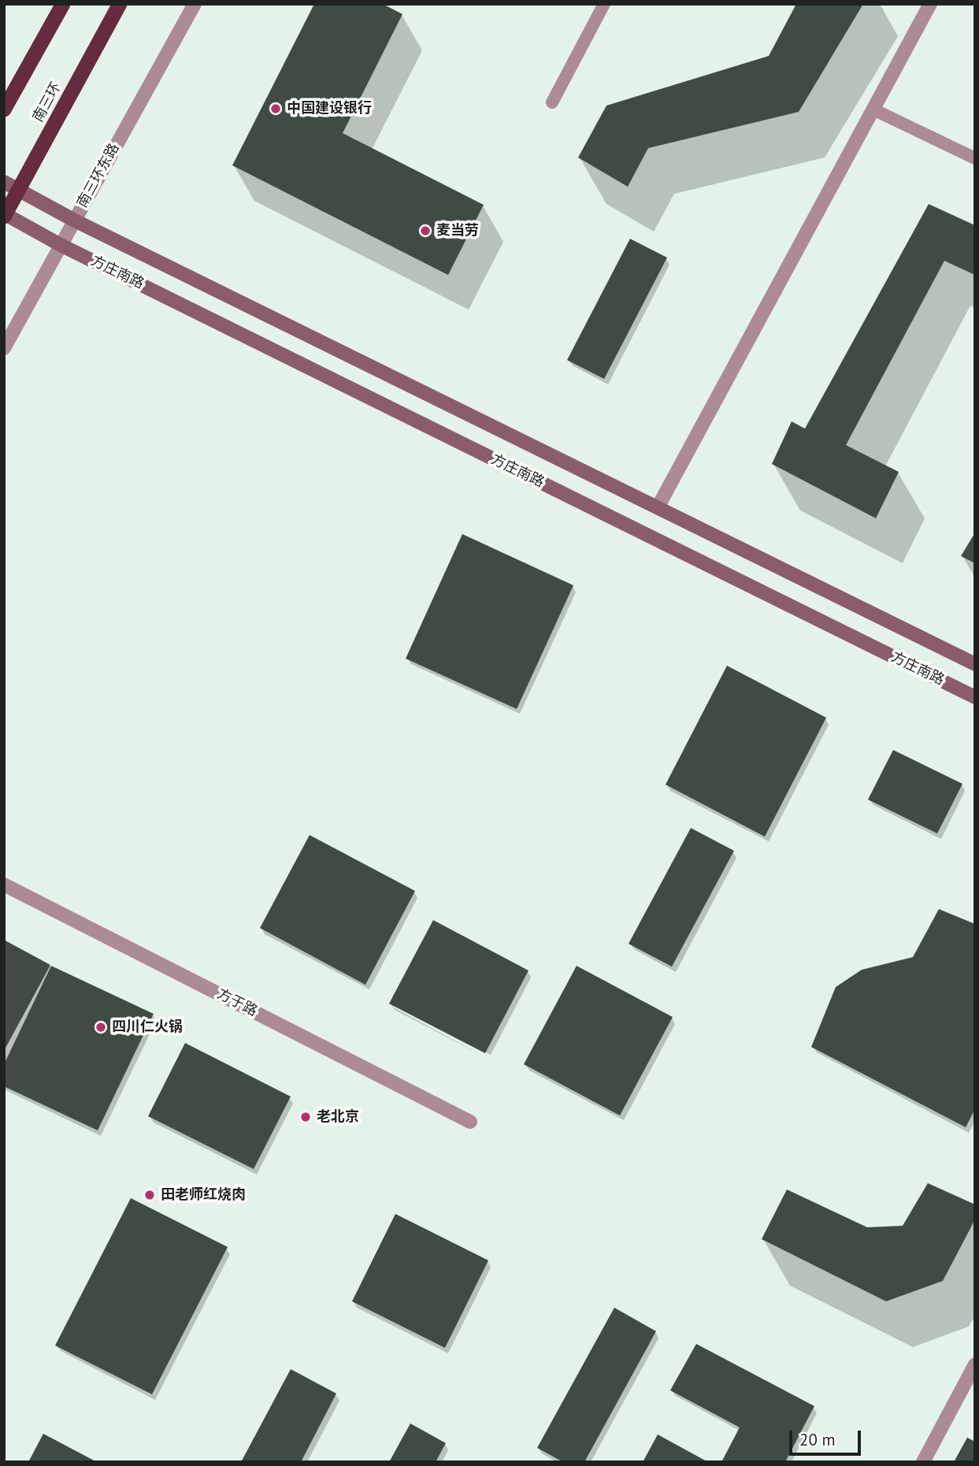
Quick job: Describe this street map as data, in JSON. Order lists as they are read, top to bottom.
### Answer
{
  "streets": {
    "highway": ["南三环"],
    "main road": ["方庄南路"],
    "street": ["南三环东路", "方于路"]
  },
  "crossings": [
    ["南三环", "方庄南路"],
    ["南三环东路", "方庄南路"]
  ],
  "places": [
    "中国建设银行",
    "麦当劳",
    "四川仁火锅",
    "老北京",
    "田老师红烧肉"
  ],
  "scale_bar": "20 m"
}
